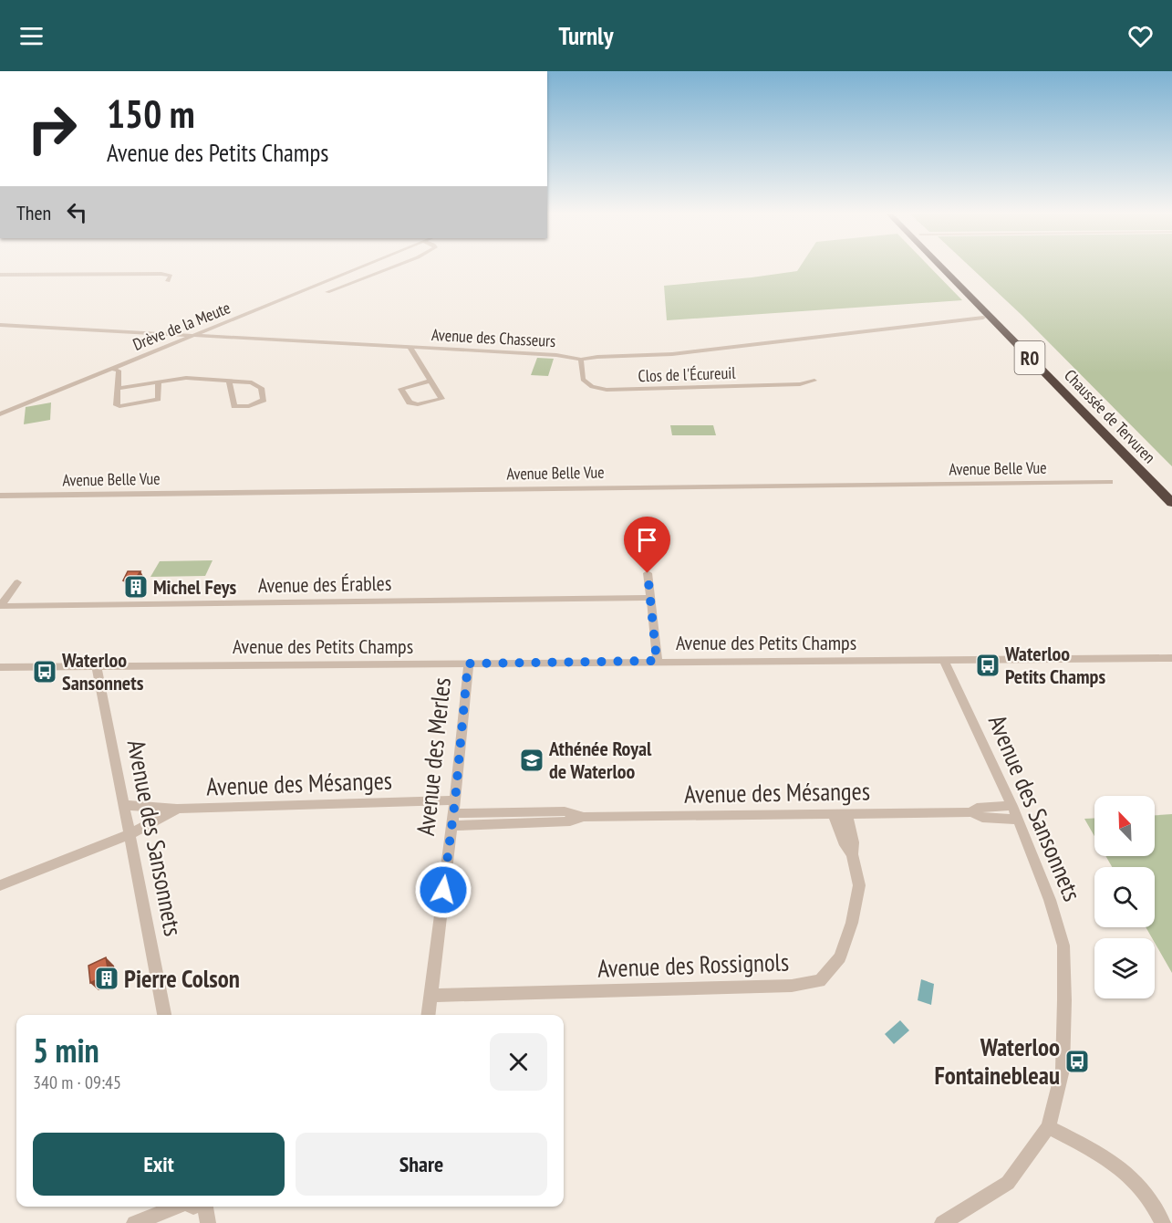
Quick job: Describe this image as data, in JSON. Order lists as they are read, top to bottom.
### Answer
{
  "streets": {
    "highway": ["R0", "Chaussée de Tervuren"],
    "street": [
      "Drève de la Meute",
      "Avenue des Chasseurs",
      "Clos de l'Écureuil",
      "Avenue Belle Vue",
      "Avenue des Érables",
      "Avenue des Petits Champs",
      "Avenue des Merles",
      "Avenue des Mésanges",
      "Avenue des Sansonnets",
      "Avenue des Rossignols"
    ]
  },
  "crossings": [
    ["Drève de la Meute", "Avenue des Chasseurs"],
    ["Avenue des Chasseurs", "Clos de l'Écureuil"],
    ["Avenue des Petits Champs", "Avenue des Merles"],
    ["Avenue des Petits Champs", "Avenue des Sansonnets"],
    ["Avenue des Merles", "Avenue des Mésanges"],
    ["Avenue des Merles", "Avenue des Rossignols"],
    ["Avenue des Mésanges", "Avenue des Sansonnets"],
    ["Avenue des Mésanges", "Avenue des Rossignols"]
  ],
  "places": {
    "building": ["Michel Feys", "Pierre Colson"],
    "bus stop": ["Waterloo Petits Champs", "Waterloo Sansonnets", "Waterloo Fontainebleau"],
    "school or university": ["Athénée Royal de Waterloo"]
  },
  "north": "top left",
  "page": {
    "header": "Turnly",
    "turn": ["150 m", "Avenue des Petits Champs"],
    "then": "Then",
    "heading": ["5 min", "340 m · 09:45"],
    "buttons": ["Exit", "Share"]
  }
}
